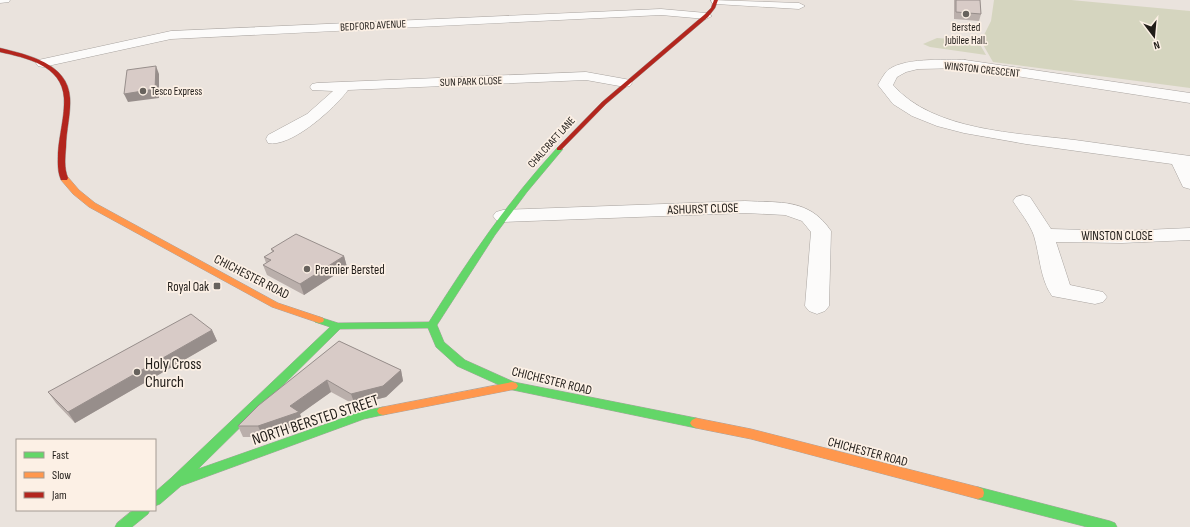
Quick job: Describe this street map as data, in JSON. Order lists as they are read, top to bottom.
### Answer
{
  "streets": {
    "main road": ["CHALCRAFT LANE", "CHICHESTER ROAD", "NORTH BERSTED STREET"],
    "street": [
      "BEDFORD AVENUE",
      "WINSTON CRESCENT",
      "SUN PARK CLOSE",
      "ASHURST CLOSE",
      "WINSTON CLOSE"
    ]
  },
  "crossings": [
    ["BEDFORD AVENUE", "CHALCRAFT LANE"],
    ["BEDFORD AVENUE", "CHICHESTER ROAD"],
    ["SUN PARK CLOSE", "CHALCRAFT LANE"],
    ["CHALCRAFT LANE", "ASHURST CLOSE"],
    ["CHALCRAFT LANE", "CHICHESTER ROAD"],
    ["CHICHESTER ROAD", "NORTH BERSTED STREET"]
  ],
  "places": {
    "other": [
      "Bersted Jubilee Hall.",
      "Tesco Express",
      "Premier Bersted",
      "Holy Cross Church"
    ],
    "transit": ["Royal Oak"]
  },
  "legend": ["Fast", "Slow", "Jam"],
  "north": "bottom"
}
